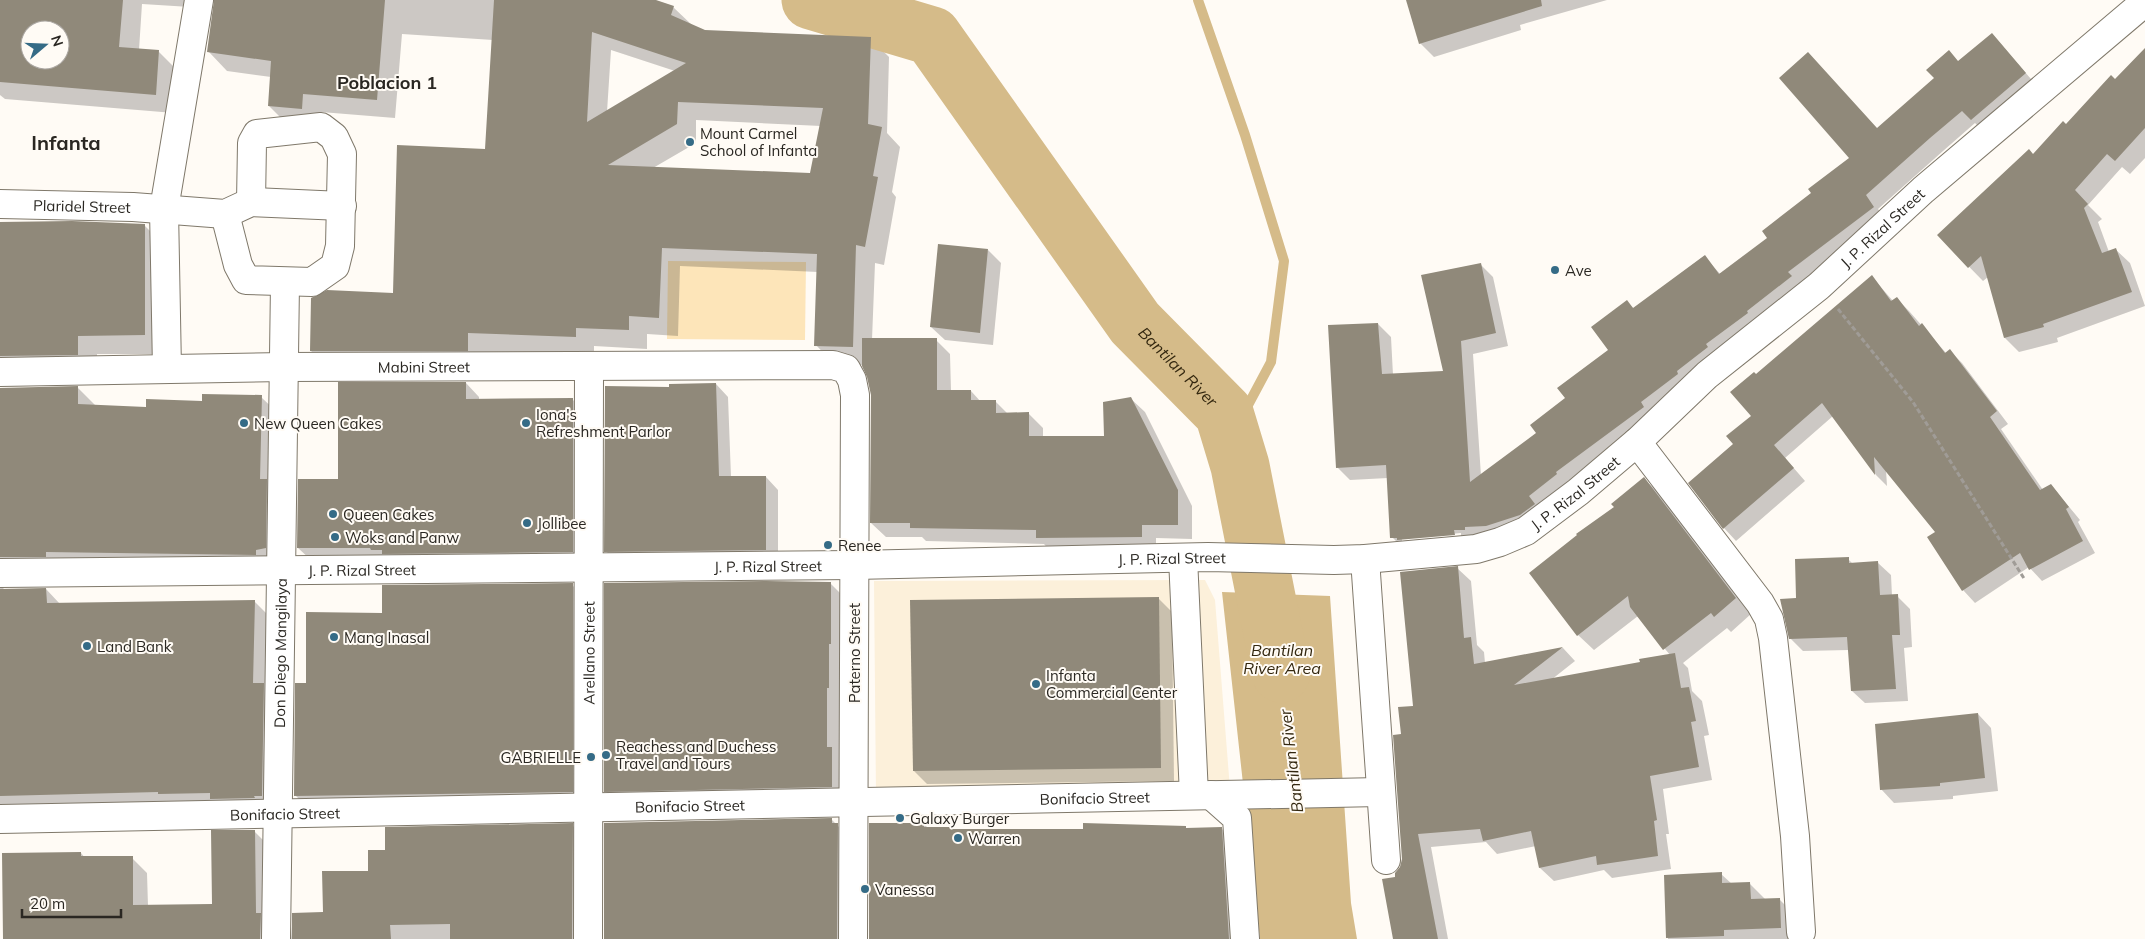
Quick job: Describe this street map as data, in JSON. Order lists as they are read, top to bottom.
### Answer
{
  "streets": {
    "street": [
      "Plaridel Street",
      "J. P. Rizal Street",
      "Mabini Street",
      "Don Diego Mangilaya",
      "Arellano Street",
      "Paterno Street",
      "Bonifacio Street"
    ]
  },
  "crossings": [
    ["J. P. Rizal Street", "Don Diego Mangilaya"],
    ["J. P. Rizal Street", "Arellano Street"],
    ["J. P. Rizal Street", "Paterno Street"],
    ["Mabini Street", "Don Diego Mangilaya"],
    ["Mabini Street", "Arellano Street"],
    ["Mabini Street", "Paterno Street"],
    ["Don Diego Mangilaya", "Bonifacio Street"],
    ["Arellano Street", "Bonifacio Street"],
    ["Paterno Street", "Bonifacio Street"]
  ],
  "districts": ["Poblacion 1", "Infanta"],
  "water": ["Bantilan River", "Bantilan River Area"],
  "places": [
    "Mount Carmel School of Infanta",
    "Ave",
    "New Queen Cakes",
    "Iona's Refreshment Parlor",
    "Queen Cakes",
    "Jollibee",
    "Woks and Panw",
    "Renee",
    "Mang Inasal",
    "Land Bank",
    "Infanta Commercial Center",
    "Reachess and Duchess Travel and Tours",
    "GABRIELLE",
    "Galaxy Burger",
    "Warren",
    "Vanessa"
  ],
  "scale_bar": "20 m",
  "north": "right"
}
